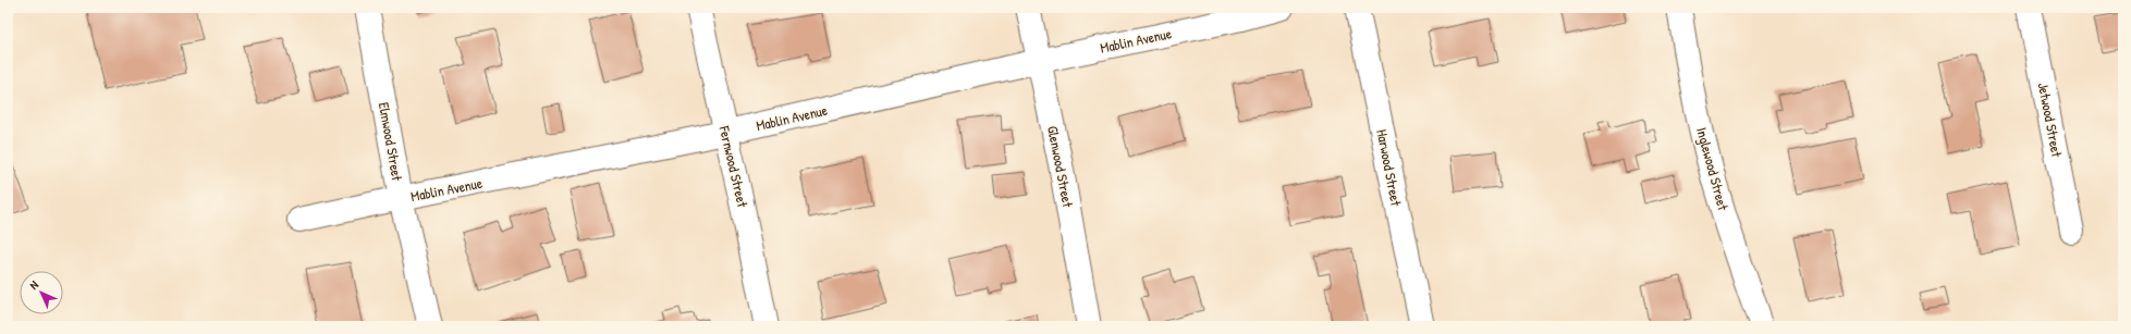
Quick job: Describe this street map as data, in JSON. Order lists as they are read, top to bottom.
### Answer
{
  "streets": {
    "street": [
      "Mablin Avenue",
      "Jetwood Street",
      "Elmwood Street",
      "Fernwood Street",
      "Glenwood Street",
      "Harwood Street",
      "Inglewood Street"
    ]
  },
  "crossings": [
    ["Mablin Avenue", "Elmwood Street"],
    ["Mablin Avenue", "Fernwood Street"],
    ["Mablin Avenue", "Glenwood Street"]
  ],
  "north": "top left"
}
